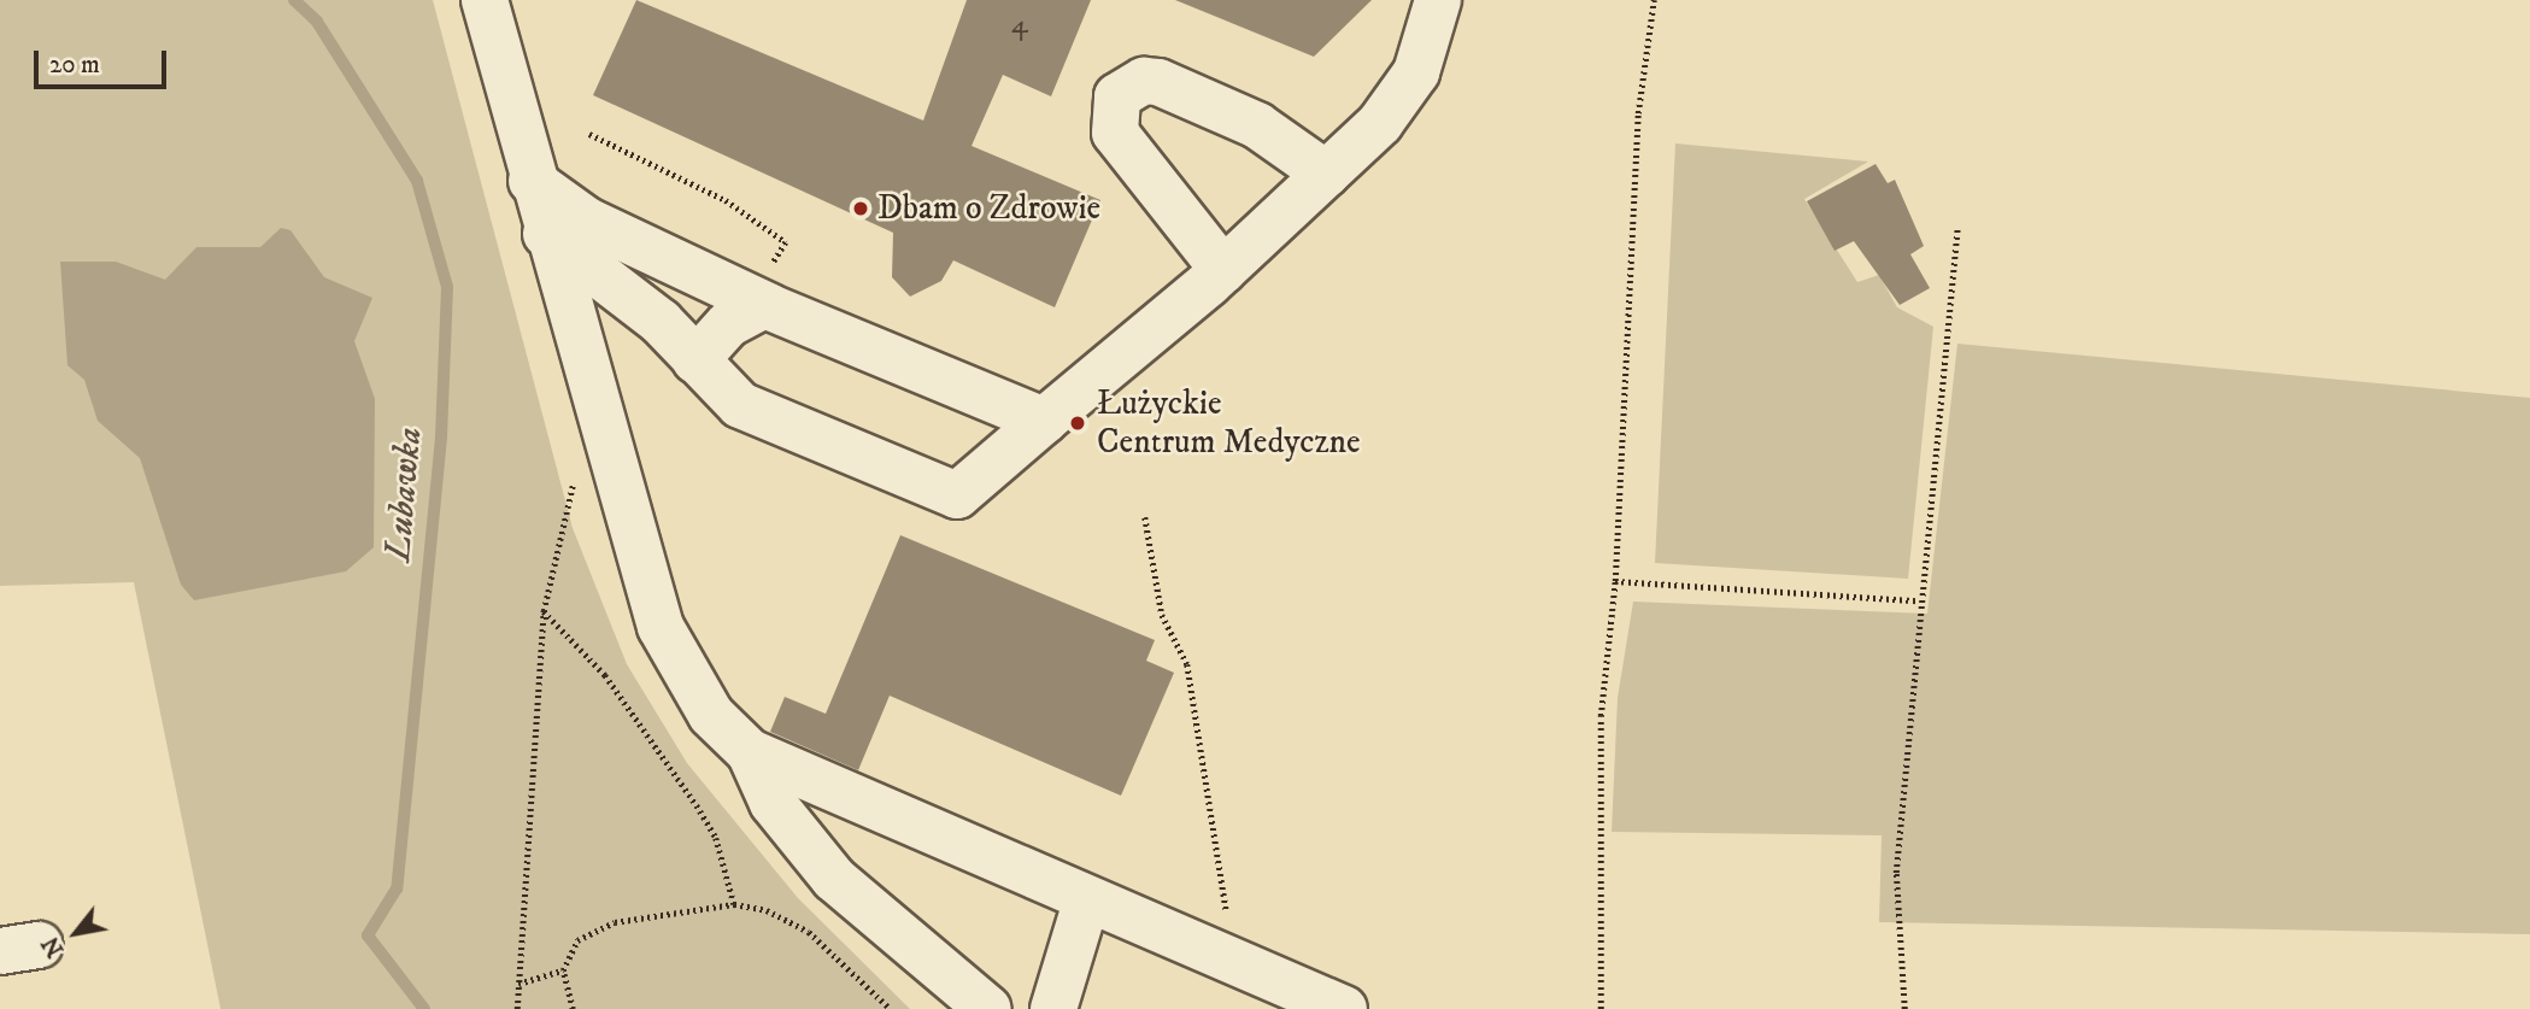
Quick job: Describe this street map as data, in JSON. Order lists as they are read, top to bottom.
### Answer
{
  "water": ["Lubawka"],
  "places": ["Dbam o Zdrowie", "Łużyckie Centrum Medyczne"],
  "house_numbers": ["4"],
  "scale_bar": "20 m",
  "north": "bottom left"
}
